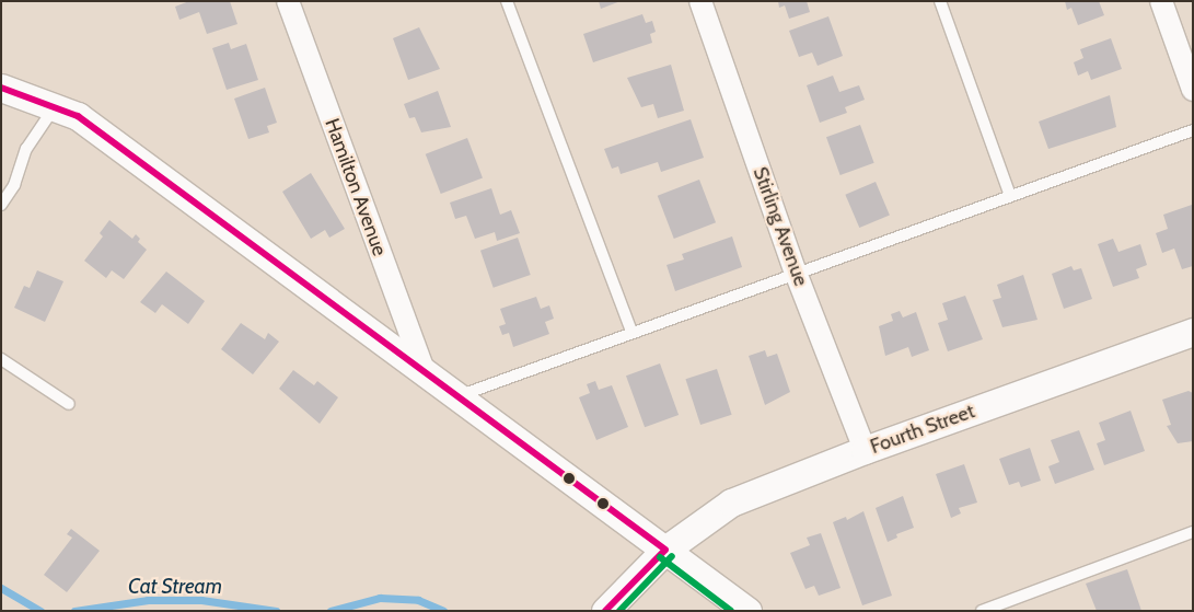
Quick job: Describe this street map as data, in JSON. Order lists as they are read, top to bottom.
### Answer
{
  "streets": {
    "street": ["Hamilton Avenue", "Stirling Avenue", "Fourth Street"]
  },
  "crossings": [
    ["Stirling Avenue", "Fourth Street"]
  ],
  "water": ["Cat Stream"]
}
